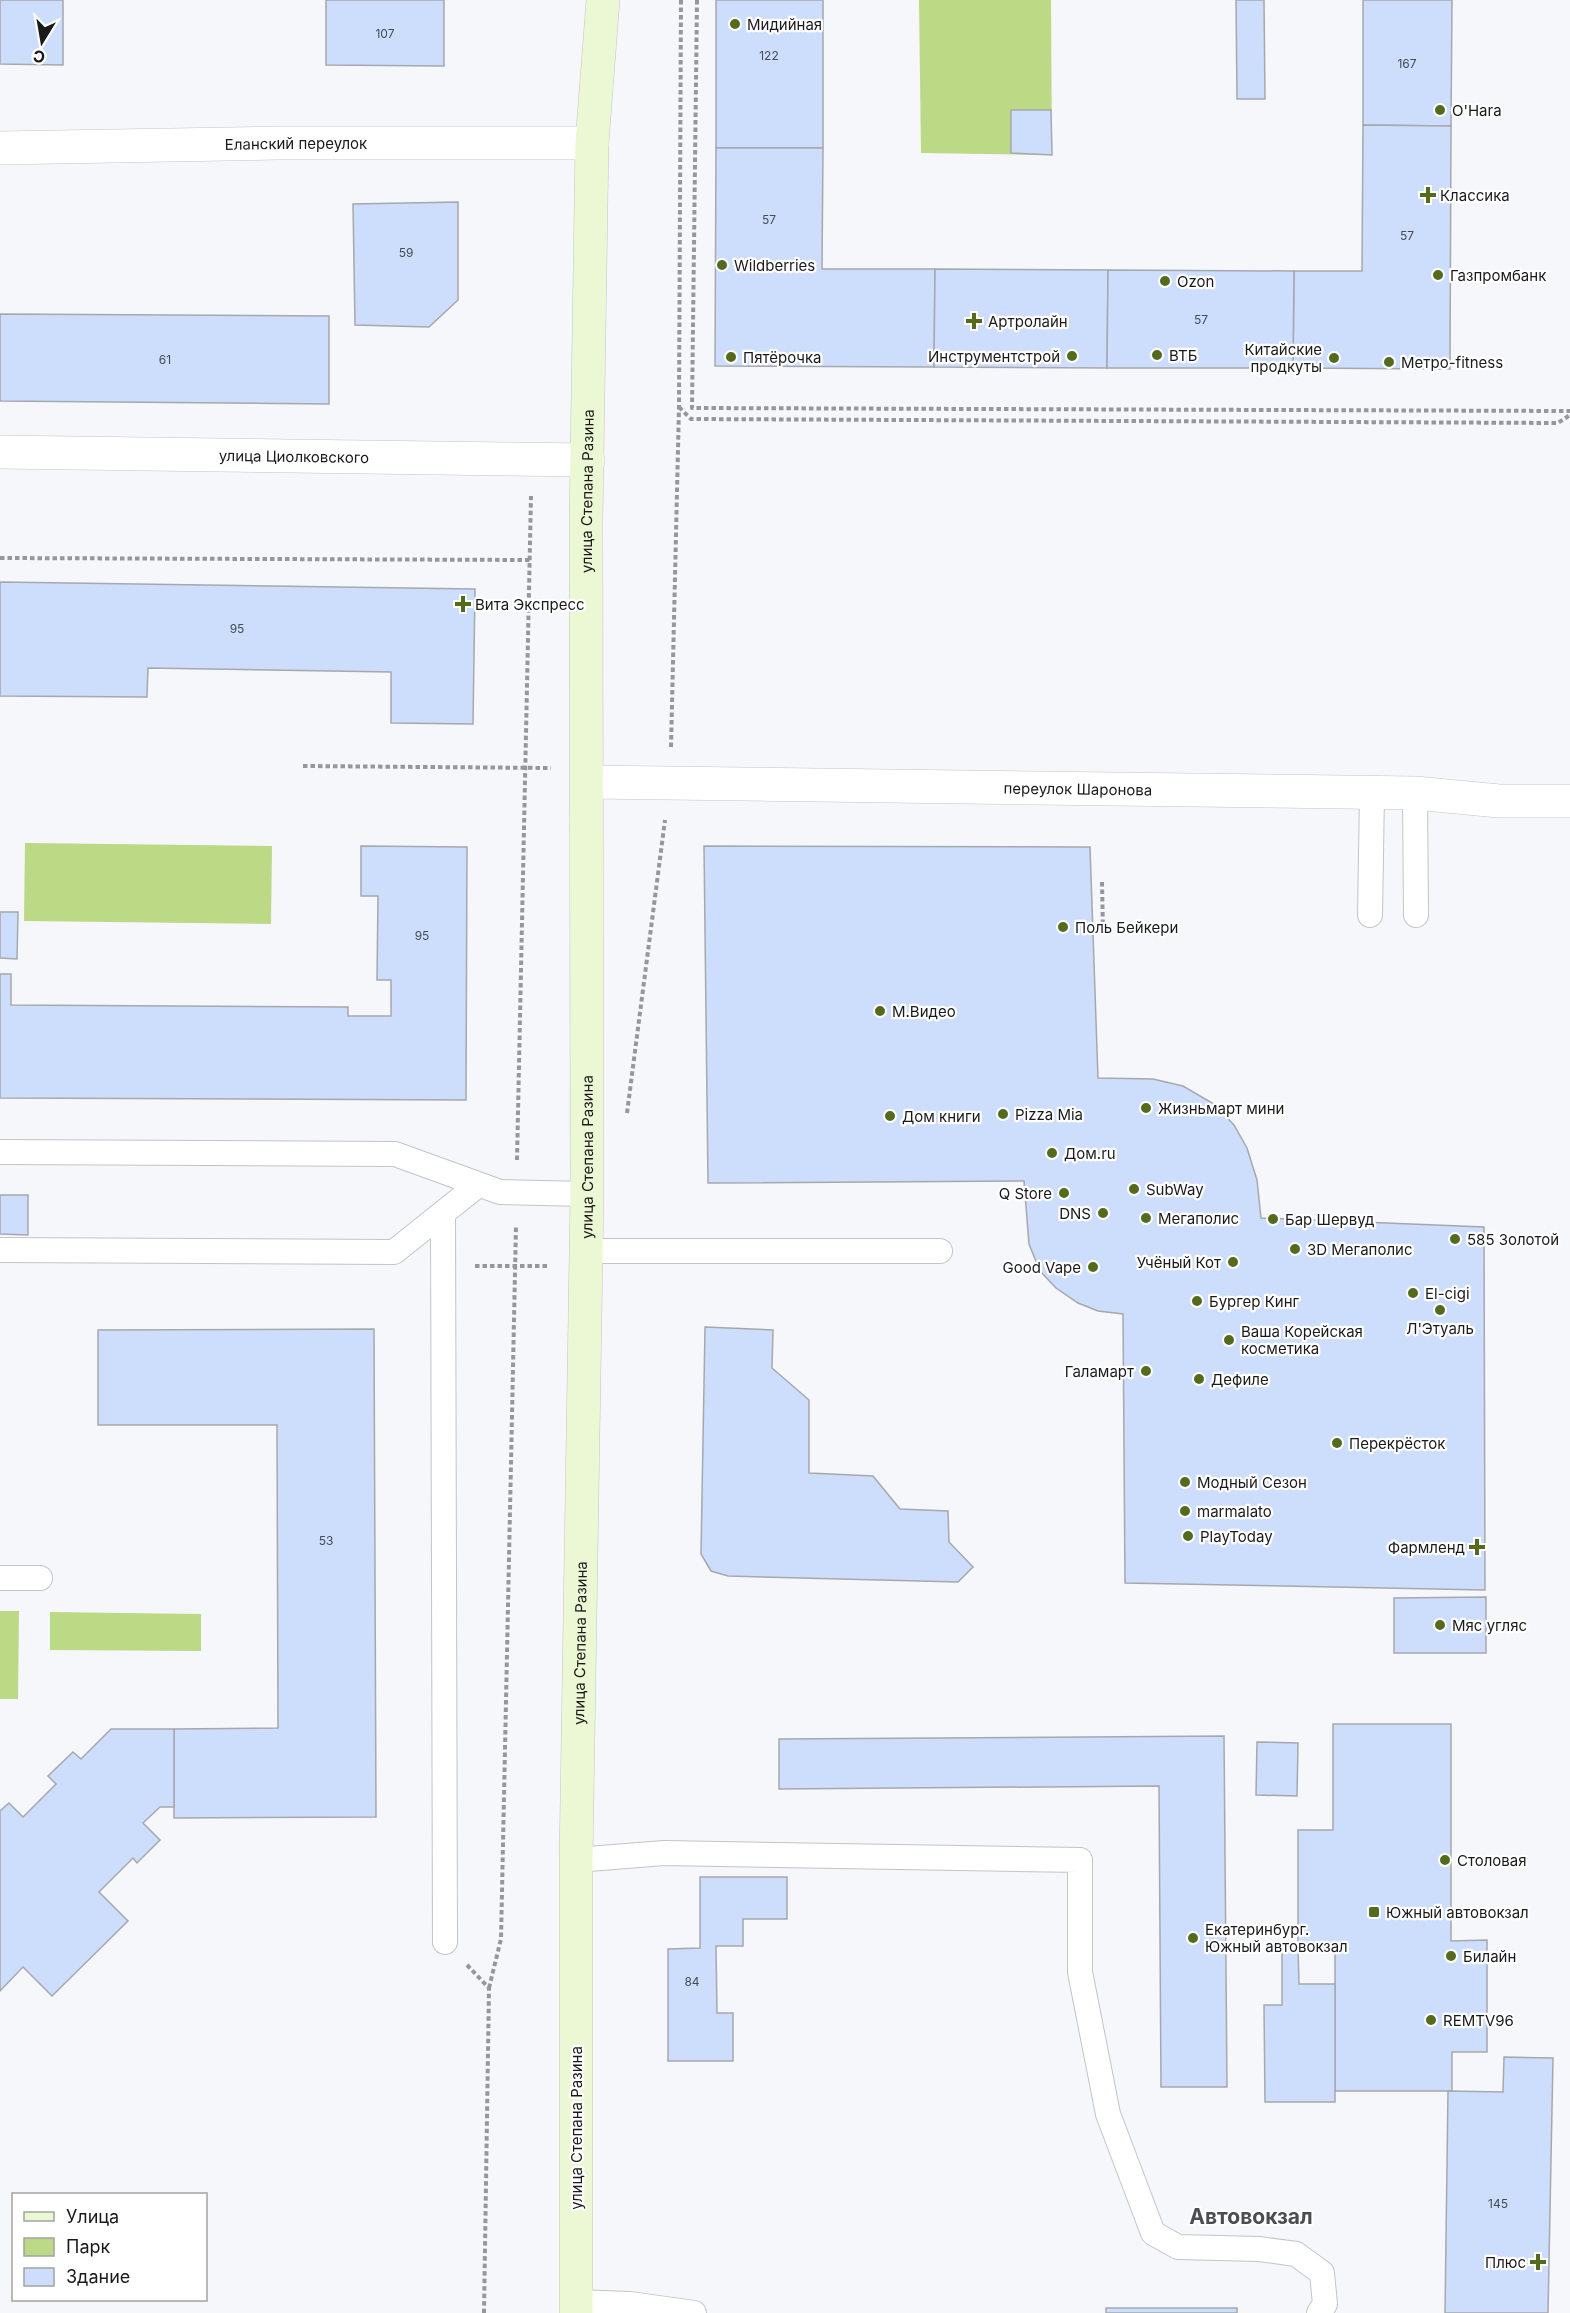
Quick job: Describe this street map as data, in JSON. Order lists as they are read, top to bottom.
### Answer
{
  "streets": {
    "street": [
      "Еланский переулок",
      "улица Циолковского",
      "улица Степана Разина",
      "переулок Шаронова"
    ]
  },
  "crossings": [
    ["Еланский переулок", "улица Степана Разина"],
    ["улица Циолковского", "улица Степана Разина"],
    ["улица Степана Разина", "переулок Шаронова"]
  ],
  "districts": ["Автовокзал"],
  "places": {
    "other": [
      "Мидийная",
      "O'Hara",
      "Wildberries",
      "Газпромбанк",
      "Ozon",
      "ВТБ",
      "Инструментстрой",
      "Пятёрочка",
      "Китайские продкуты",
      "Метро-fitness",
      "Поль Бейкери",
      "М.Видео",
      "Жизньмарт мини",
      "Pizza Mia",
      "Дом книги",
      "Дом.ru",
      "SubWay",
      "Q Store",
      "DNS",
      "Мегаполис",
      "Бар Шервуд",
      "585 Золотой",
      "3D Мегаполис",
      "Учёный Кот",
      "Good Vape",
      "El-cigi",
      "Бургер Кинг",
      "Л'Этуаль",
      "Ваша Корейская косметика",
      "Галамарт",
      "Дефиле",
      "Перекрёсток",
      "Модный Сезон",
      "marmalato",
      "PlayToday",
      "Мяс угляс",
      "Столовая",
      "Екатеринбург. Южный автовокзал",
      "Билайн",
      "REMTV96"
    ],
    "health": [
      "Классика",
      "Артролайн",
      "Вита Экспресс",
      "Фармленд",
      "Плюс"
    ],
    "transit": ["Южный автовокзал"]
  },
  "house_numbers": [
    "107",
    "122",
    "167",
    "57",
    "57",
    "59",
    "57",
    "61",
    "95",
    "95",
    "53",
    "84",
    "145"
  ],
  "legend": ["Улица", "Парк", "Здание"],
  "north": "bottom"
}
